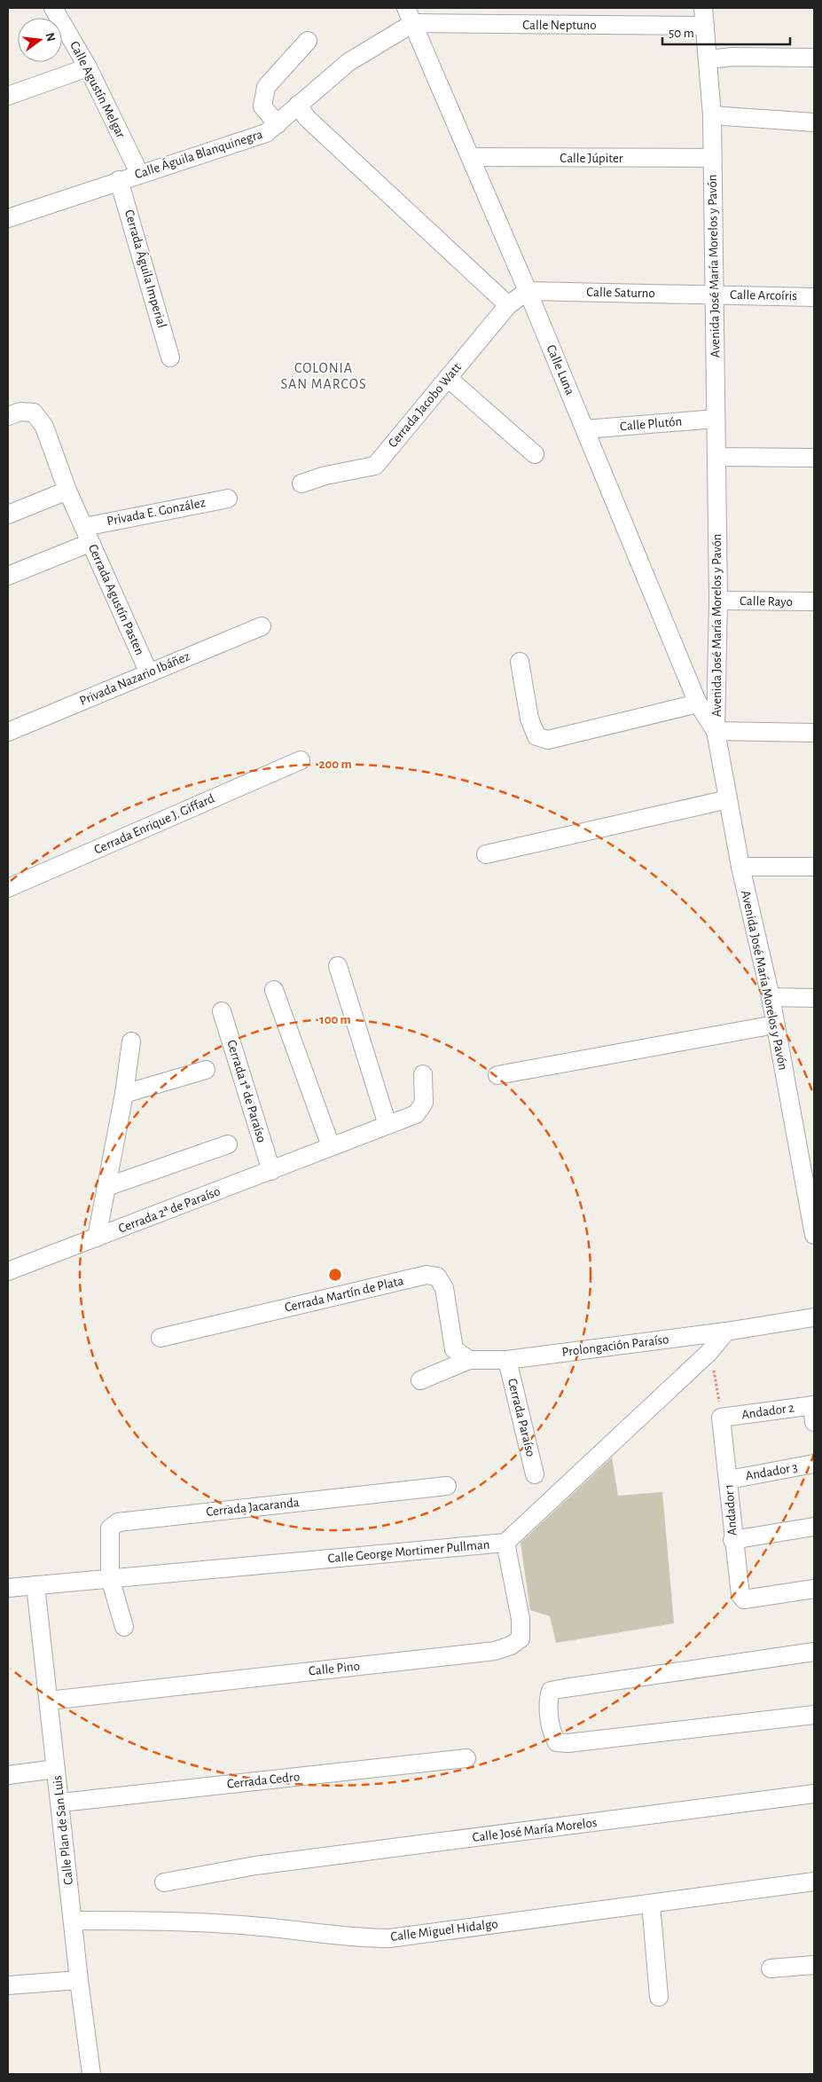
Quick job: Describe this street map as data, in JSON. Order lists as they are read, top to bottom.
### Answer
{
  "streets": {
    "street": [
      "Calle Neptuno",
      "Calle Agustín Melgar",
      "Calle Águila Blanquinegra",
      "Calle Júpiter",
      "Avenida José María Morelos y Pavón",
      "Cerrada Águila Imperial",
      "Calle Saturno",
      "Calle Arcoíris",
      "Calle Luna",
      "Cerrada Jacobo Watt",
      "Calle Plutón",
      "Privada E. González",
      "Cerrada Agustín Pasten",
      "Calle Rayo",
      "Privada Nazario Ibáñez",
      "Cerrada Enrique J. Giffard",
      "Cerrada 1ª de Paraíso",
      "Cerrada 2ª de Paraíso",
      "Cerrada Martín de Plata",
      "Prolongación Paraíso",
      "Andador 2",
      "Cerrada Paraíso",
      "Andador 3",
      "Cerrada Jacaranda",
      "Andador 1",
      "Calle George Mortimer Pullman",
      "Calle Pino",
      "Cerrada Cedro",
      "Calle Plan de San Luis",
      "Calle José María Morelos",
      "Calle Miguel Hidalgo"
    ]
  },
  "crossings": [
    ["Calle Neptuno", "Calle Águila Blanquinegra"],
    ["Calle Neptuno", "Avenida José María Morelos y Pavón"],
    ["Calle Neptuno", "Calle Luna"],
    ["Calle Agustín Melgar", "Calle Águila Blanquinegra"],
    ["Calle Águila Blanquinegra", "Cerrada Águila Imperial"],
    ["Calle Águila Blanquinegra", "Calle Luna"],
    ["Calle Júpiter", "Avenida José María Morelos y Pavón"],
    ["Calle Júpiter", "Calle Luna"],
    ["Avenida José María Morelos y Pavón", "Calle Saturno"],
    ["Avenida José María Morelos y Pavón", "Calle Arcoíris"],
    ["Avenida José María Morelos y Pavón", "Calle Luna"],
    ["Avenida José María Morelos y Pavón", "Calle Plutón"],
    ["Avenida José María Morelos y Pavón", "Calle Rayo"],
    ["Calle Saturno", "Calle Arcoíris"],
    ["Calle Saturno", "Calle Luna"],
    ["Calle Saturno", "Cerrada Jacobo Watt"],
    ["Calle Luna", "Cerrada Jacobo Watt"],
    ["Calle Luna", "Calle Plutón"],
    ["Privada E. González", "Cerrada Agustín Pasten"],
    ["Cerrada Agustín Pasten", "Privada Nazario Ibáñez"],
    ["Cerrada 1ª de Paraíso", "Cerrada 2ª de Paraíso"],
    ["Cerrada Martín de Plata", "Prolongación Paraíso"],
    ["Prolongación Paraíso", "Cerrada Paraíso"],
    ["Prolongación Paraíso", "Calle George Mortimer Pullman"],
    ["Andador 2", "Andador 1"],
    ["Andador 3", "Andador 1"],
    ["Cerrada Jacaranda", "Calle George Mortimer Pullman"],
    ["Calle George Mortimer Pullman", "Calle Pino"],
    ["Calle George Mortimer Pullman", "Calle Plan de San Luis"],
    ["Calle Pino", "Calle Plan de San Luis"],
    ["Cerrada Cedro", "Calle Plan de San Luis"],
    ["Calle Plan de San Luis", "Calle Miguel Hidalgo"]
  ],
  "districts": ["COLONIA SAN MARCOS"],
  "scale_bar": "50 m",
  "north": "right",
  "rings": ["200 m", "100 m"]
}
